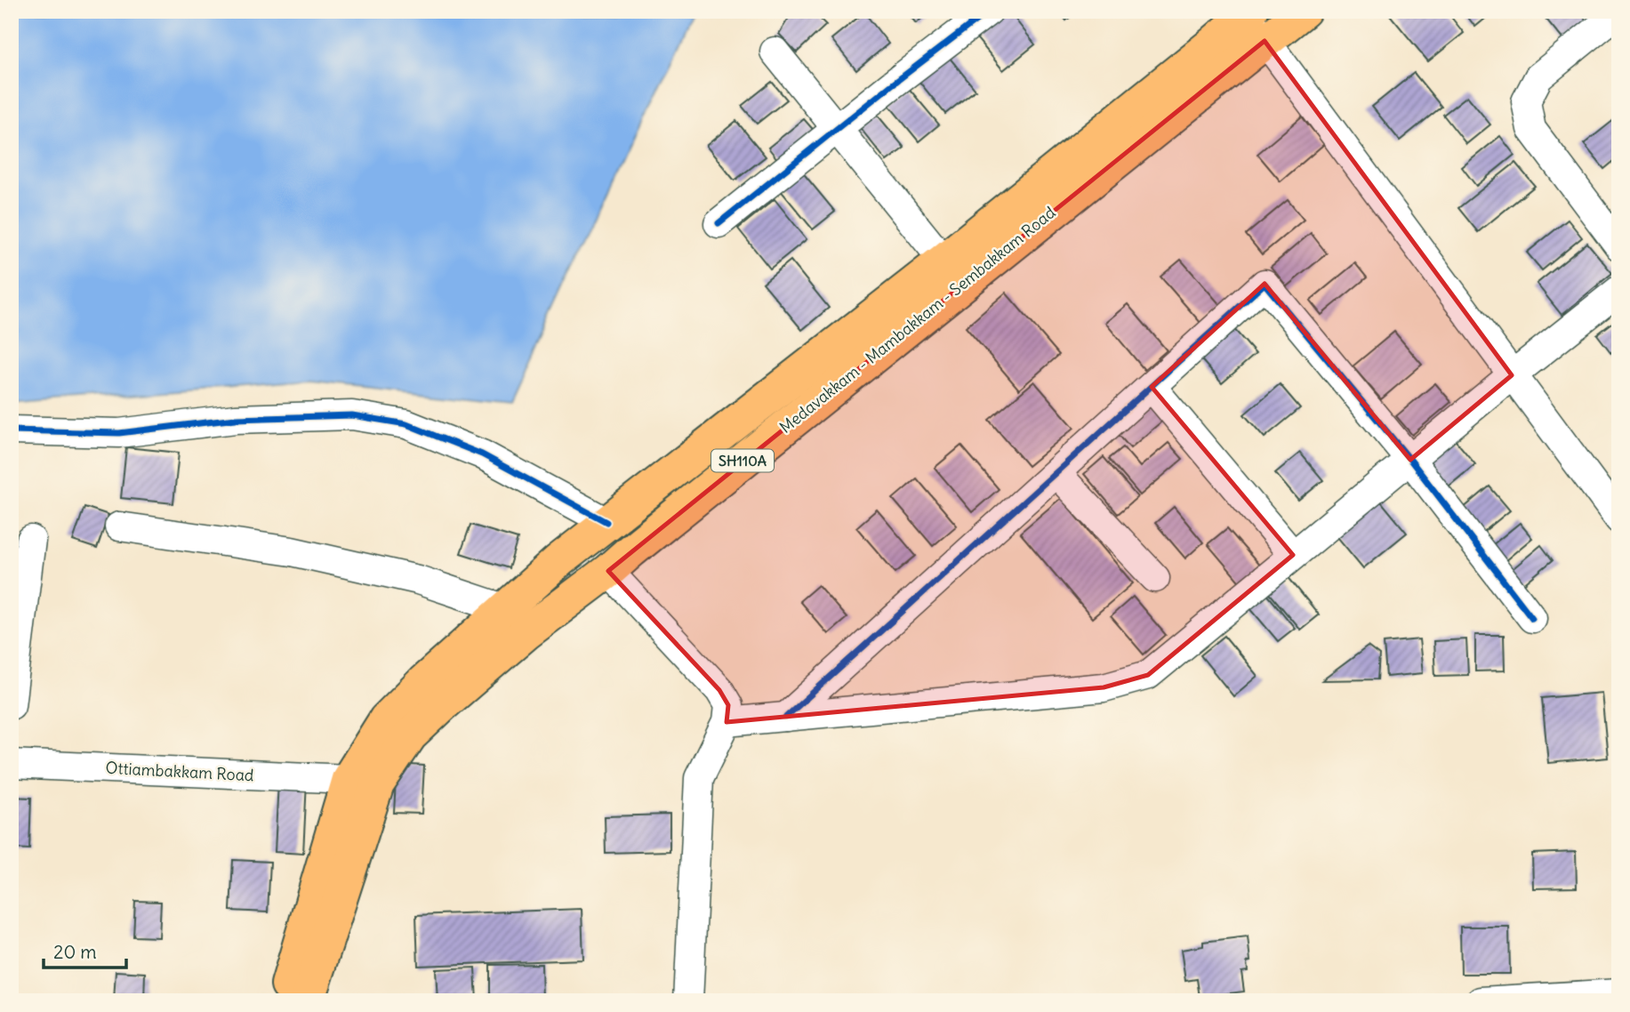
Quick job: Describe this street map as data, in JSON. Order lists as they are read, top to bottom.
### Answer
{
  "streets": {
    "main road": ["Medavakkam - Mambakkam - Sembakkam Road", "SH110A"],
    "street": ["Ottiambakkam Road"]
  },
  "crossings": [
    ["Medavakkam - Mambakkam - Sembakkam Road", "Ottiambakkam Road"]
  ],
  "scale_bar": "20 m"
}
